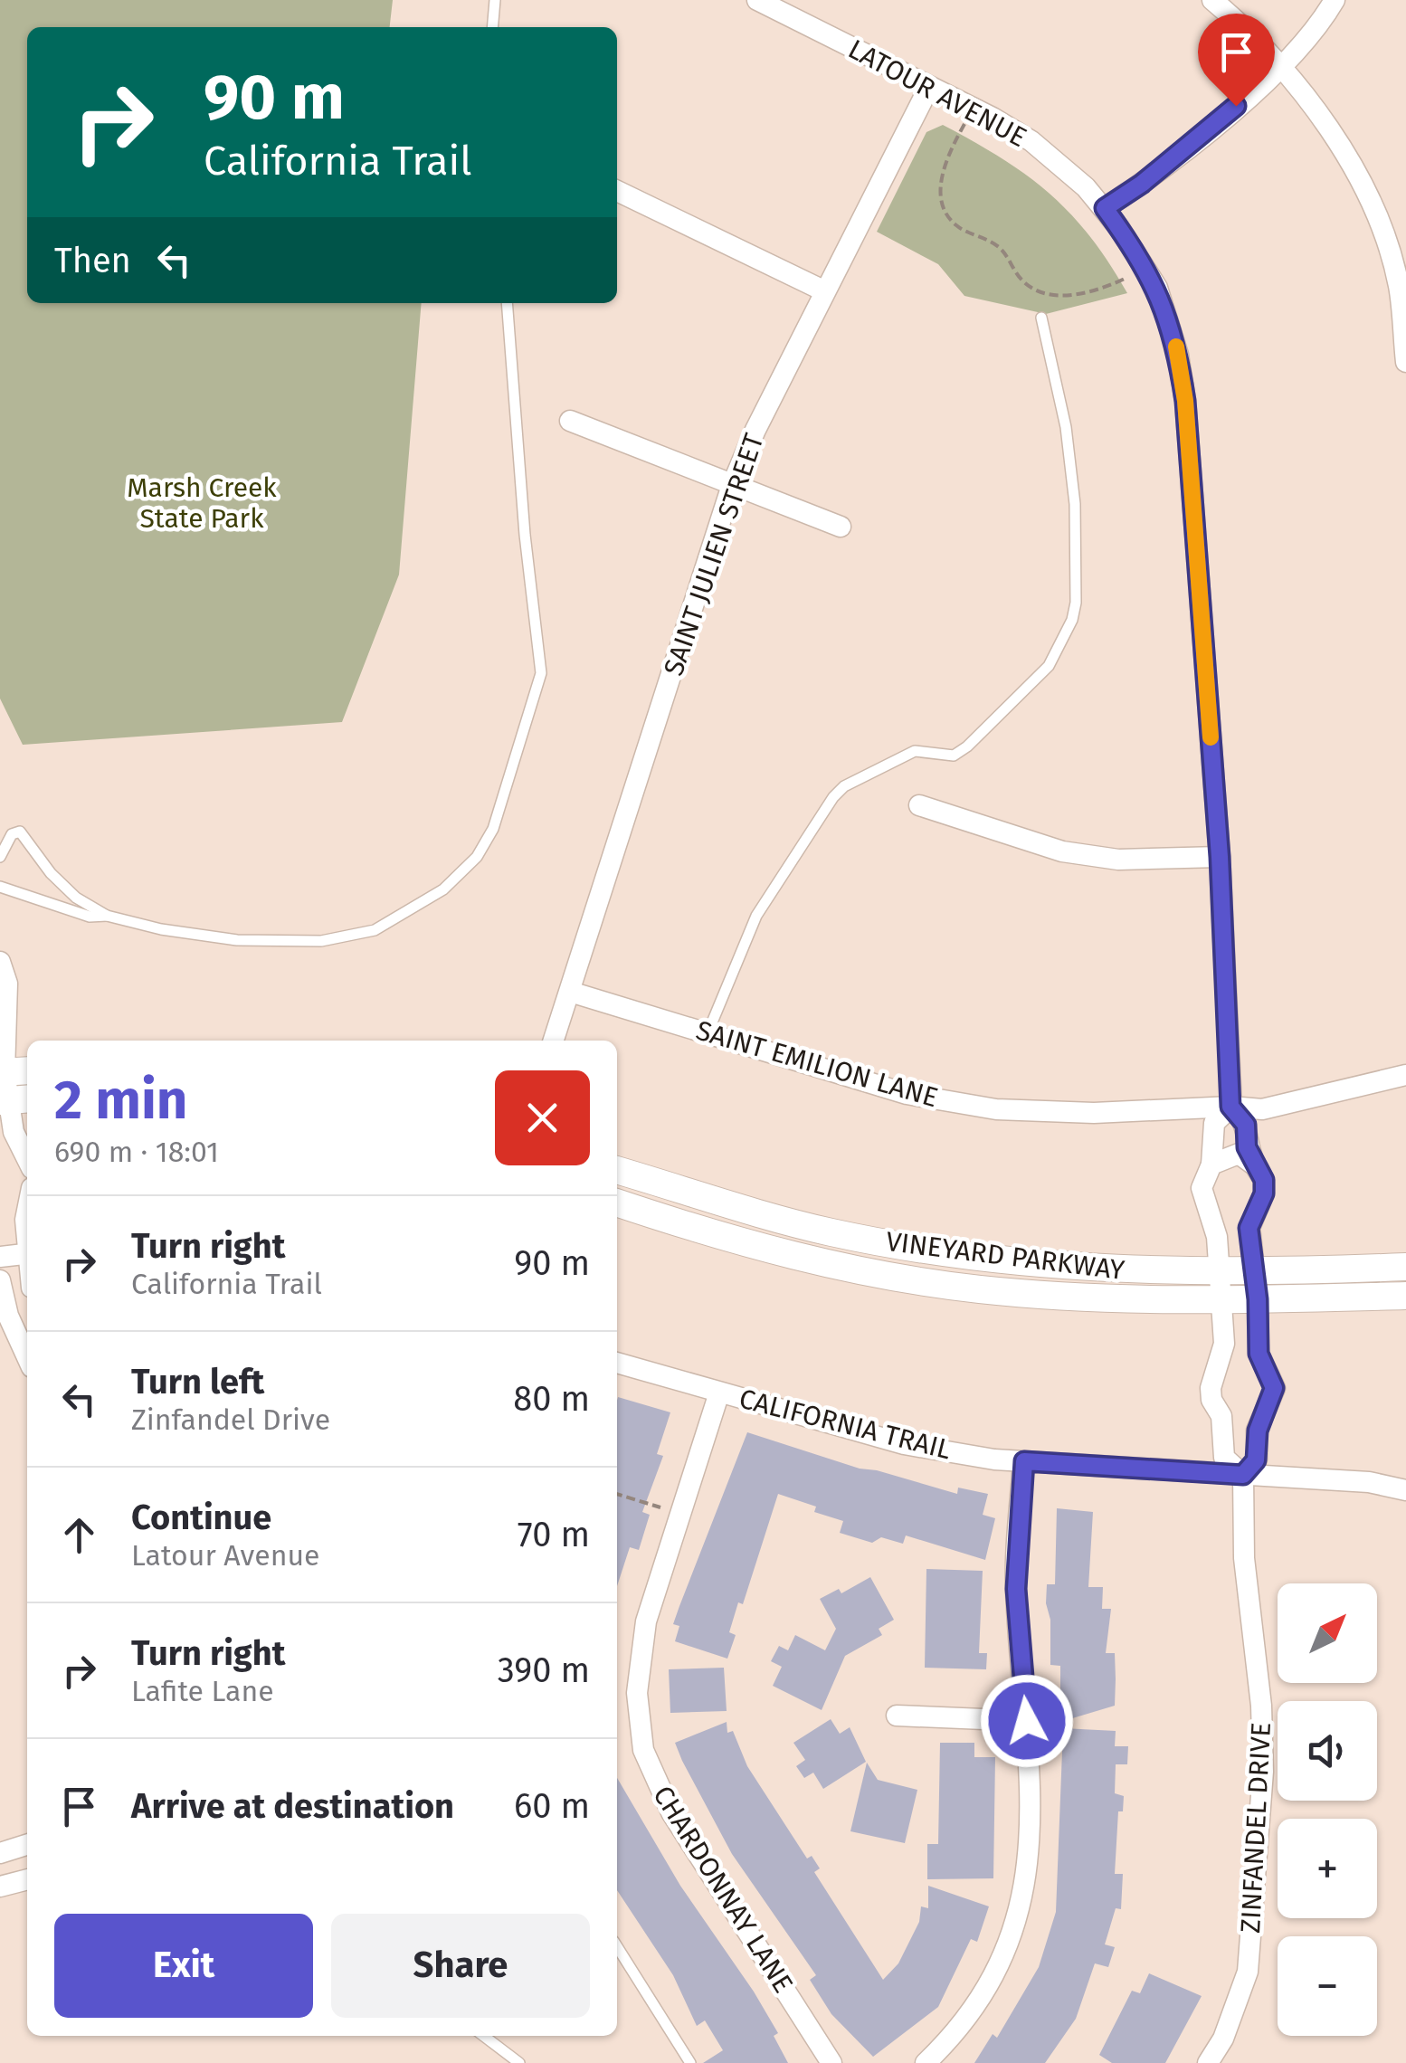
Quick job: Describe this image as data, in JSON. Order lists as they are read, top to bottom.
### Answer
{
  "streets": {
    "street": [
      "LATOUR AVENUE",
      "SAINT JULIEN STREET",
      "SAINT EMILION LANE",
      "VINEYARD PARKWAY",
      "CALIFORNIA TRAIL",
      "ZINFANDEL DRIVE",
      "CHARDONNAY LANE"
    ]
  },
  "crossings": [
    ["LATOUR AVENUE", "SAINT JULIEN STREET"],
    ["LATOUR AVENUE", "SAINT EMILION LANE"],
    ["LATOUR AVENUE", "VINEYARD PARKWAY"],
    ["LATOUR AVENUE", "ZINFANDEL DRIVE"],
    ["SAINT JULIEN STREET", "SAINT EMILION LANE"],
    ["VINEYARD PARKWAY", "ZINFANDEL DRIVE"],
    ["CALIFORNIA TRAIL", "ZINFANDEL DRIVE"],
    ["CALIFORNIA TRAIL", "CHARDONNAY LANE"]
  ],
  "parks": ["Marsh Creek State Park"],
  "north": "top right",
  "page": {
    "turn": ["90 m", "California Trail"],
    "then": "Then",
    "heading": ["2 min", "690 m · 18:01"],
    "list": [
      {
        "name": "Turn right",
        "note": "California Trail",
        "value": "90 m"
      },
      {
        "name": "Turn left",
        "note": "Zinfandel Drive",
        "value": "80 m"
      },
      {
        "name": "Continue",
        "note": "Latour Avenue",
        "value": "70 m"
      },
      {
        "name": "Turn right",
        "note": "Lafite Lane",
        "value": "390 m"
      },
      {
        "name": "Arrive at destination",
        "value": "60 m"
      }
    ],
    "map_buttons": ["+", "−"],
    "buttons": ["Exit", "Share"]
  }
}
